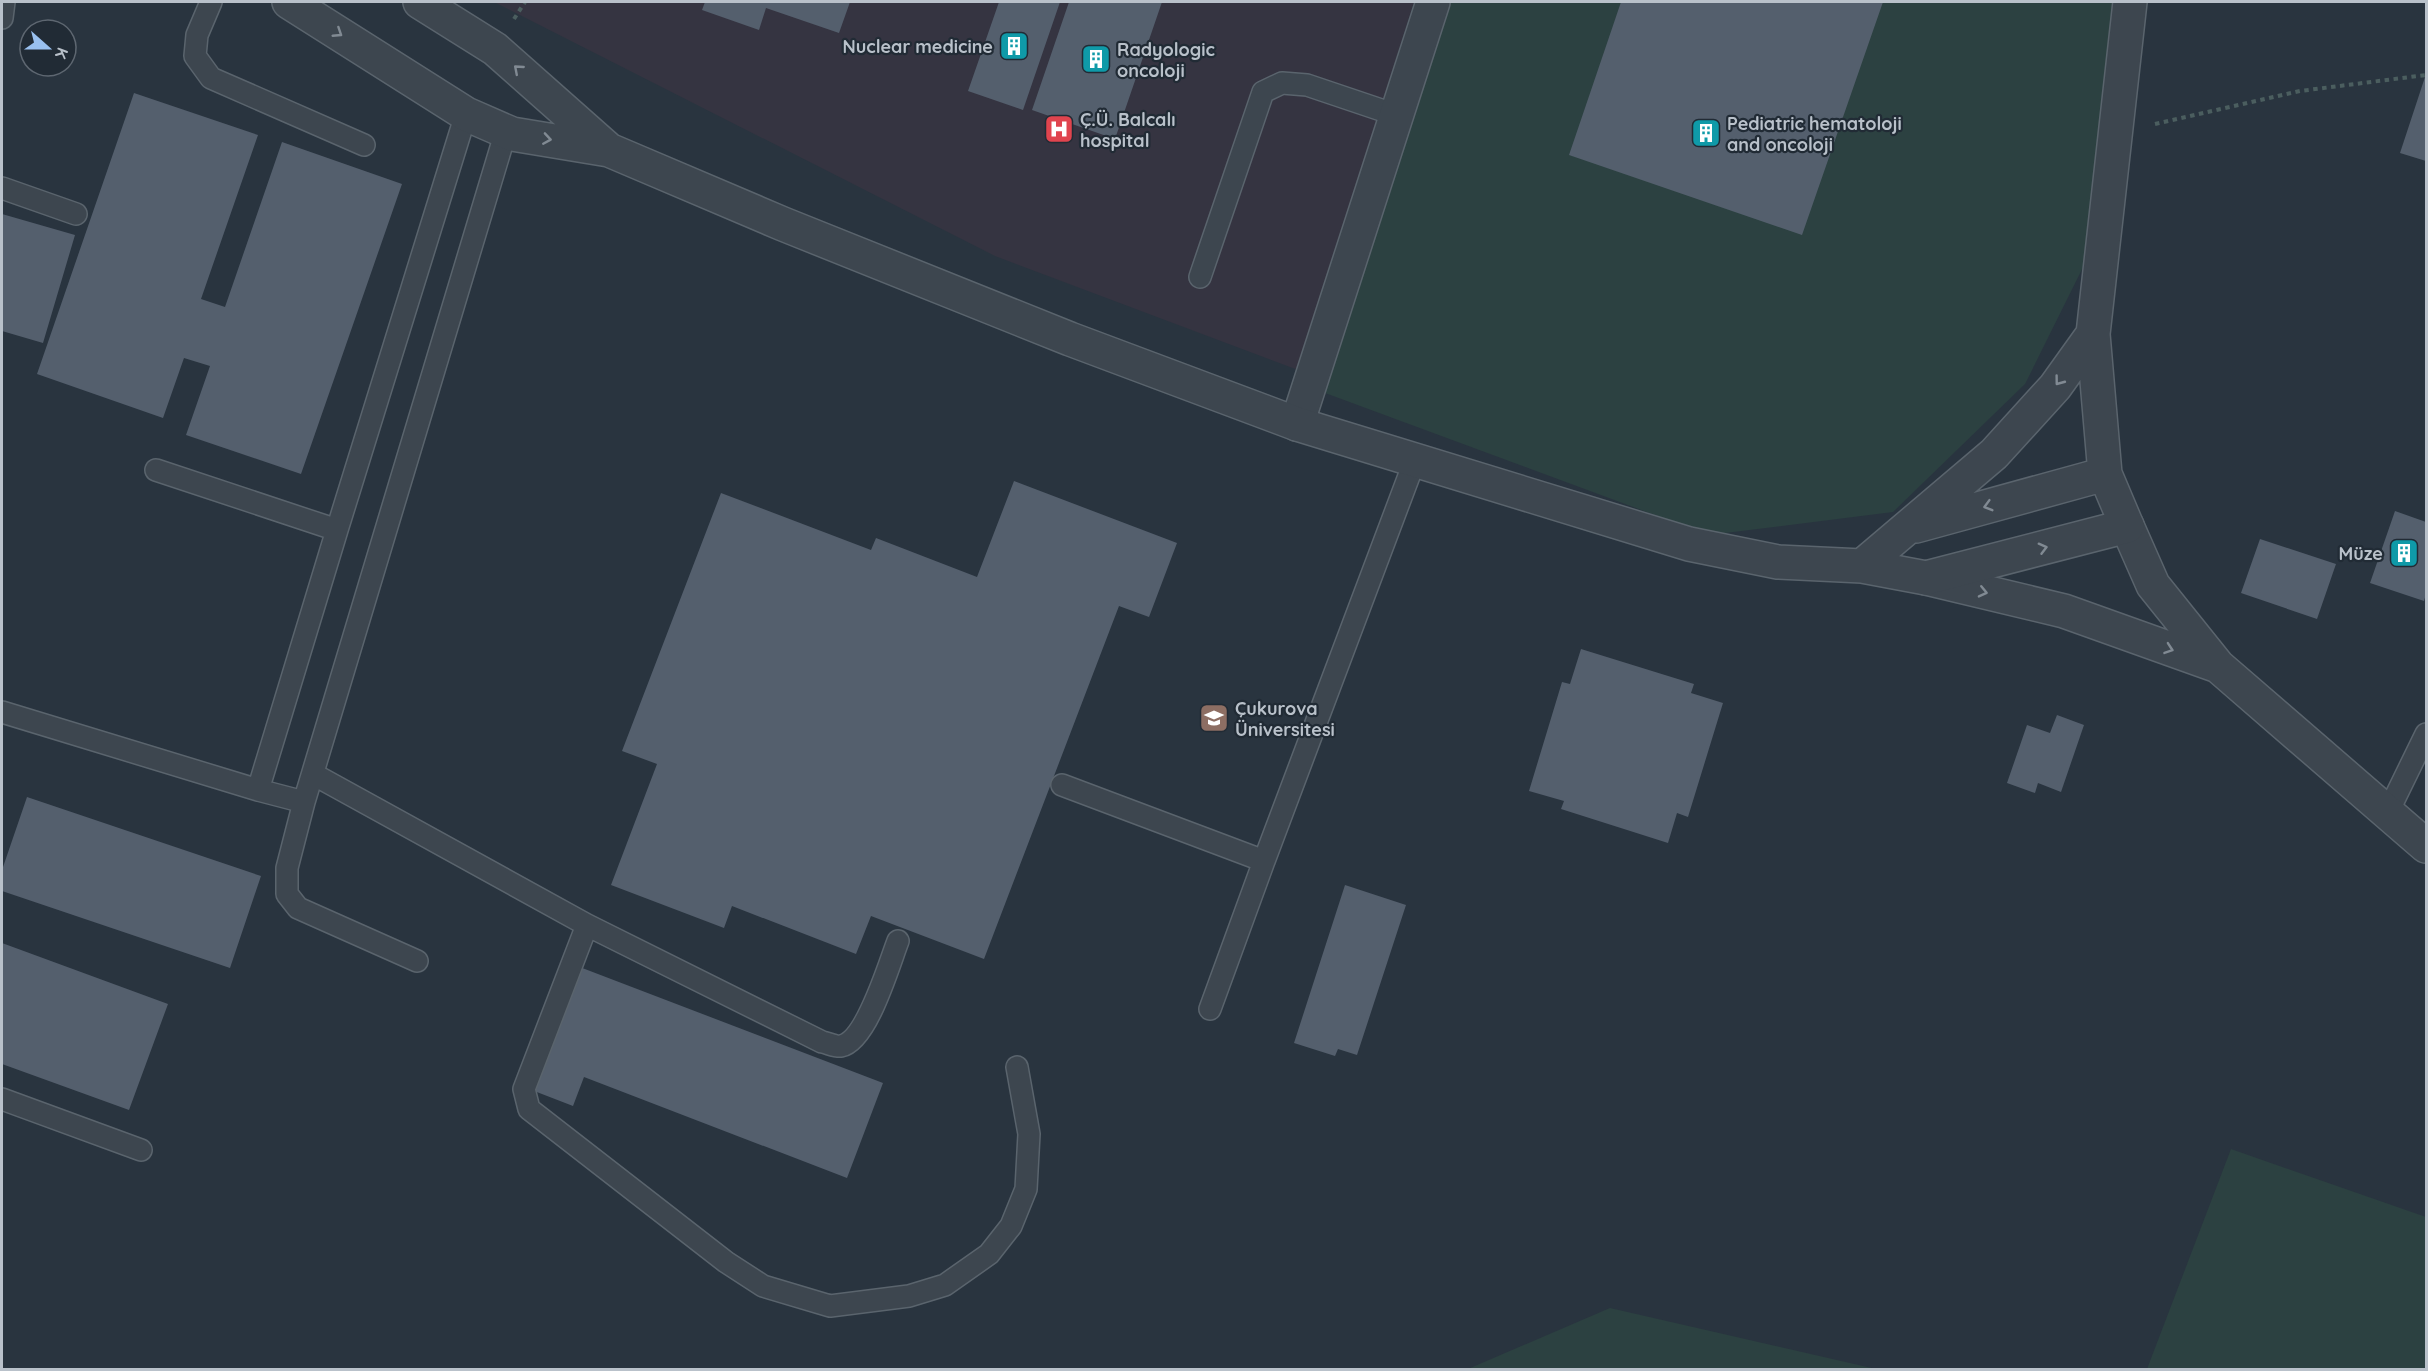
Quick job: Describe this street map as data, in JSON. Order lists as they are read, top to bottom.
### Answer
{
  "places": {
    "building": [
      "Nuclear medicine",
      "Radyologic oncoloji",
      "Pediatric hematoloji and oncoloji",
      "Müze"
    ],
    "hospital": ["Ç.Ü. Balcalı hospital"],
    "school or university": ["Çukurova Üniversitesi"]
  },
  "north": "right"
}
